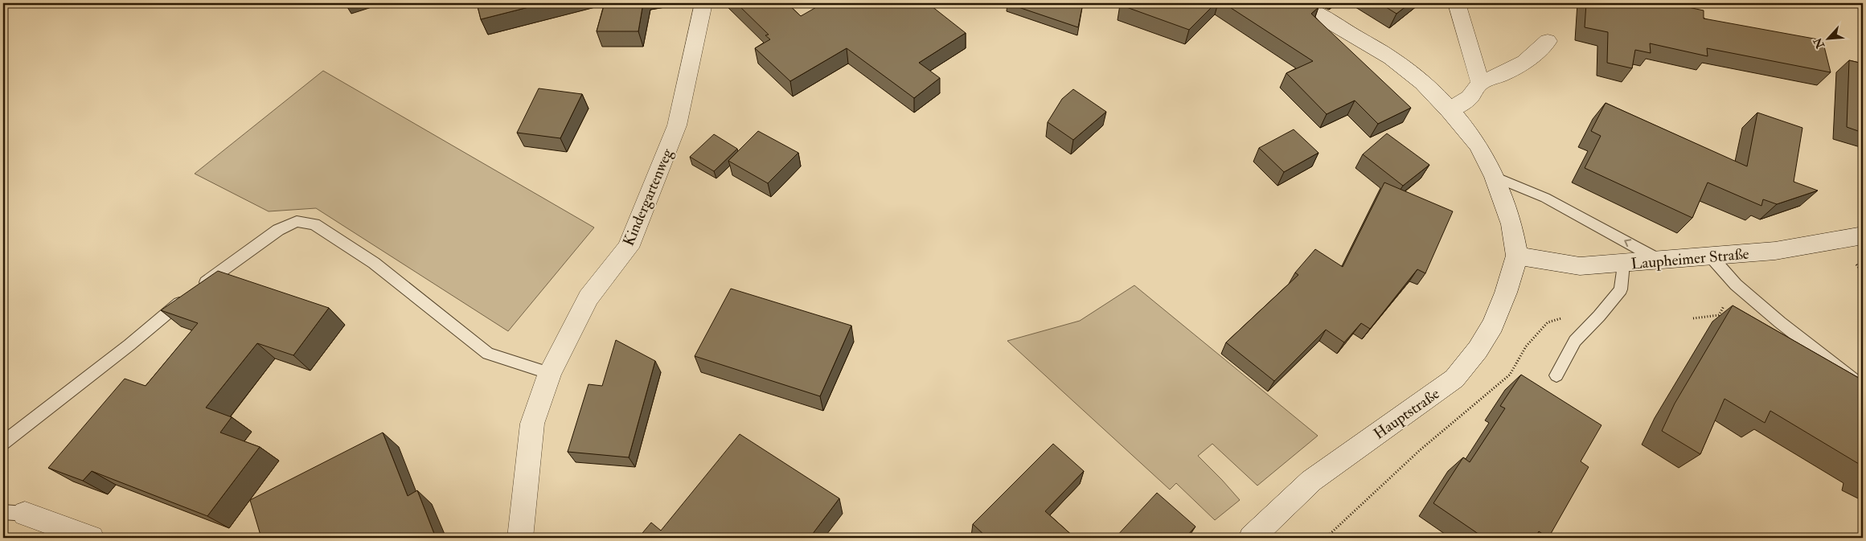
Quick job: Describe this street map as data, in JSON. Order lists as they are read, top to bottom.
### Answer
{
  "streets": {
    "street": ["Kindergartenweg", "Laupheimer Straße", "Hauptstraße"]
  },
  "crossings": [
    ["Laupheimer Straße", "Hauptstraße"]
  ],
  "north": "bottom left"
}
